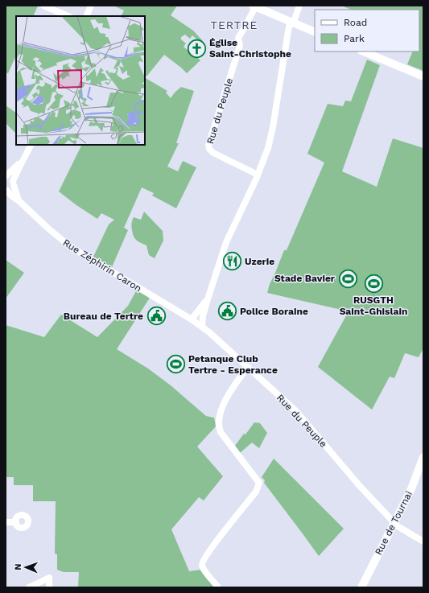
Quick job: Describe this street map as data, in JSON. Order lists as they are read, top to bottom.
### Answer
{
  "streets": {
    "main road": ["Rue de Tournai"],
    "street": ["Rue du Peuple", "Rue Zéphirin Caron"]
  },
  "crossings": [
    ["Rue du Peuple", "Rue Zéphirin Caron"],
    ["Rue du Peuple", "Rue de Tournai"]
  ],
  "districts": ["TERTRE"],
  "places": {
    "church": ["Église Saint-Christophe"],
    "restaurant": ["Uzerie"],
    "sports": ["Stade Bavier", "RUSGTH Saint-Ghislain", "Petanque Club Tertre - Esperance"],
    "public building": ["Police Boraine", "Bureau de Tertre"]
  },
  "legend": ["Road", "Park"],
  "north": "left"
}
